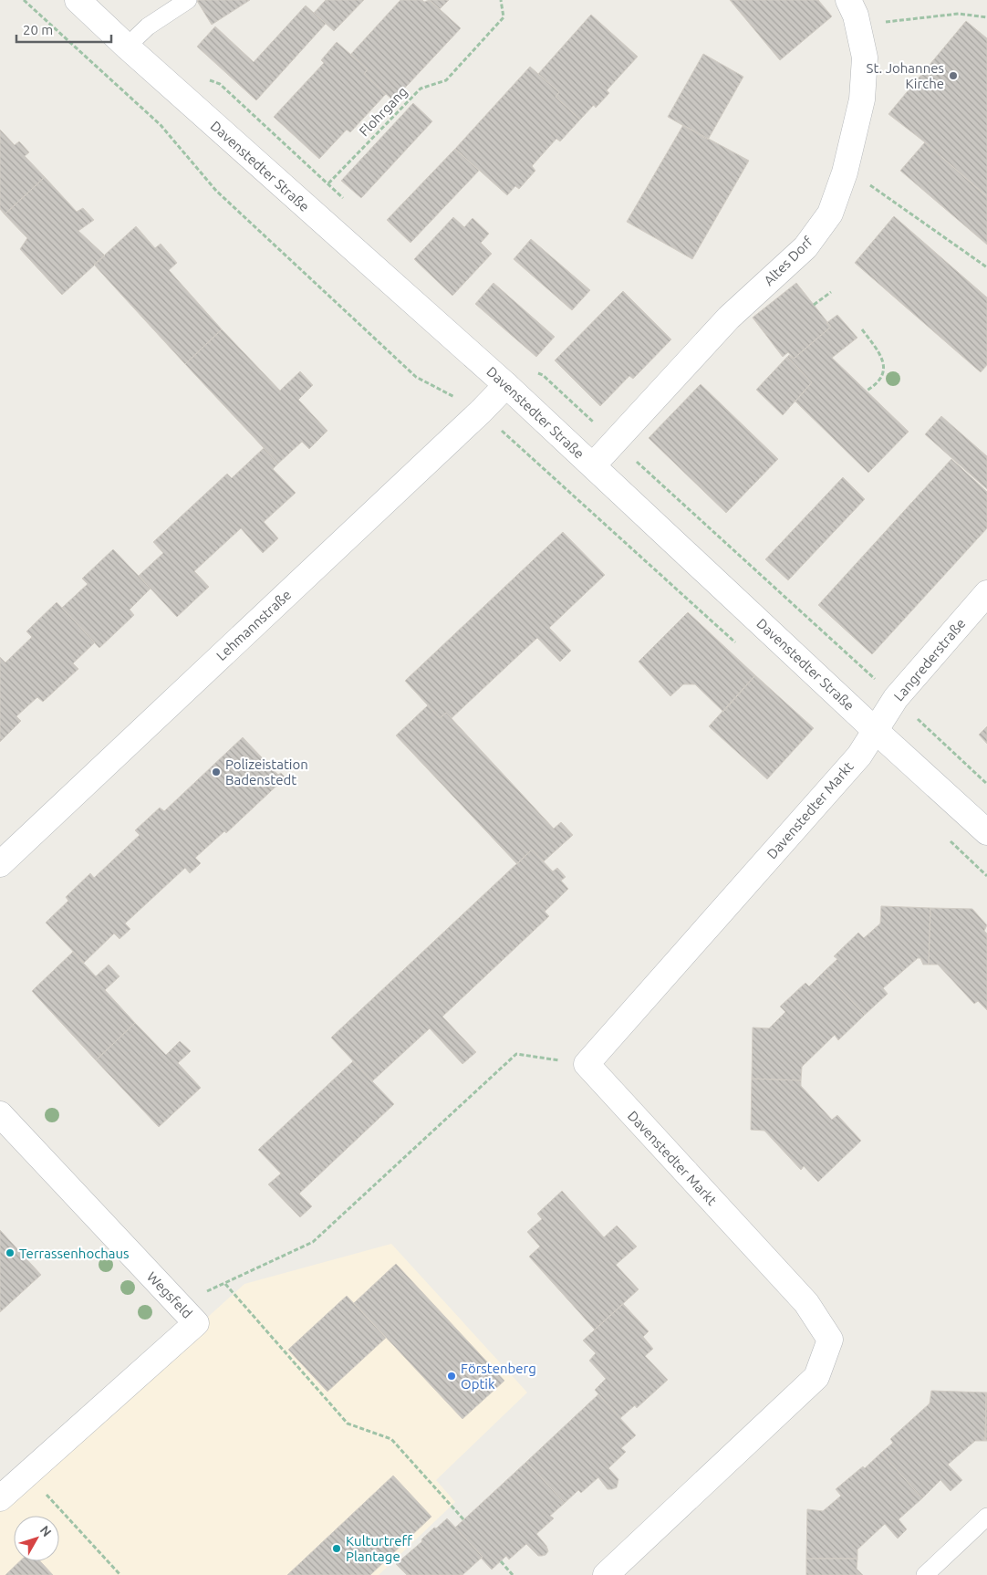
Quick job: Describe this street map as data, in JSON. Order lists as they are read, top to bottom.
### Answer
{
  "streets": {
    "street": [
      "Davenstedter Straße",
      "Altes Dorf",
      "Lehmannstraße",
      "Langrederstraße",
      "Davenstedter Markt",
      "Wegsfeld"
    ],
    "path": ["Flohrgang"]
  },
  "crossings": [
    ["Davenstedter Straße", "Altes Dorf"],
    ["Davenstedter Straße", "Lehmannstraße"],
    ["Davenstedter Straße", "Langrederstraße"],
    ["Davenstedter Straße", "Davenstedter Markt"],
    ["Langrederstraße", "Davenstedter Markt"]
  ],
  "places": [
    "St. Johannes Kirche",
    "Polizeistation Badenstedt",
    "Terrassenhochaus",
    "Förstenberg Optik",
    "Kulturtreff Plantage"
  ],
  "scale_bar": "20 m",
  "north": "top right"
}
